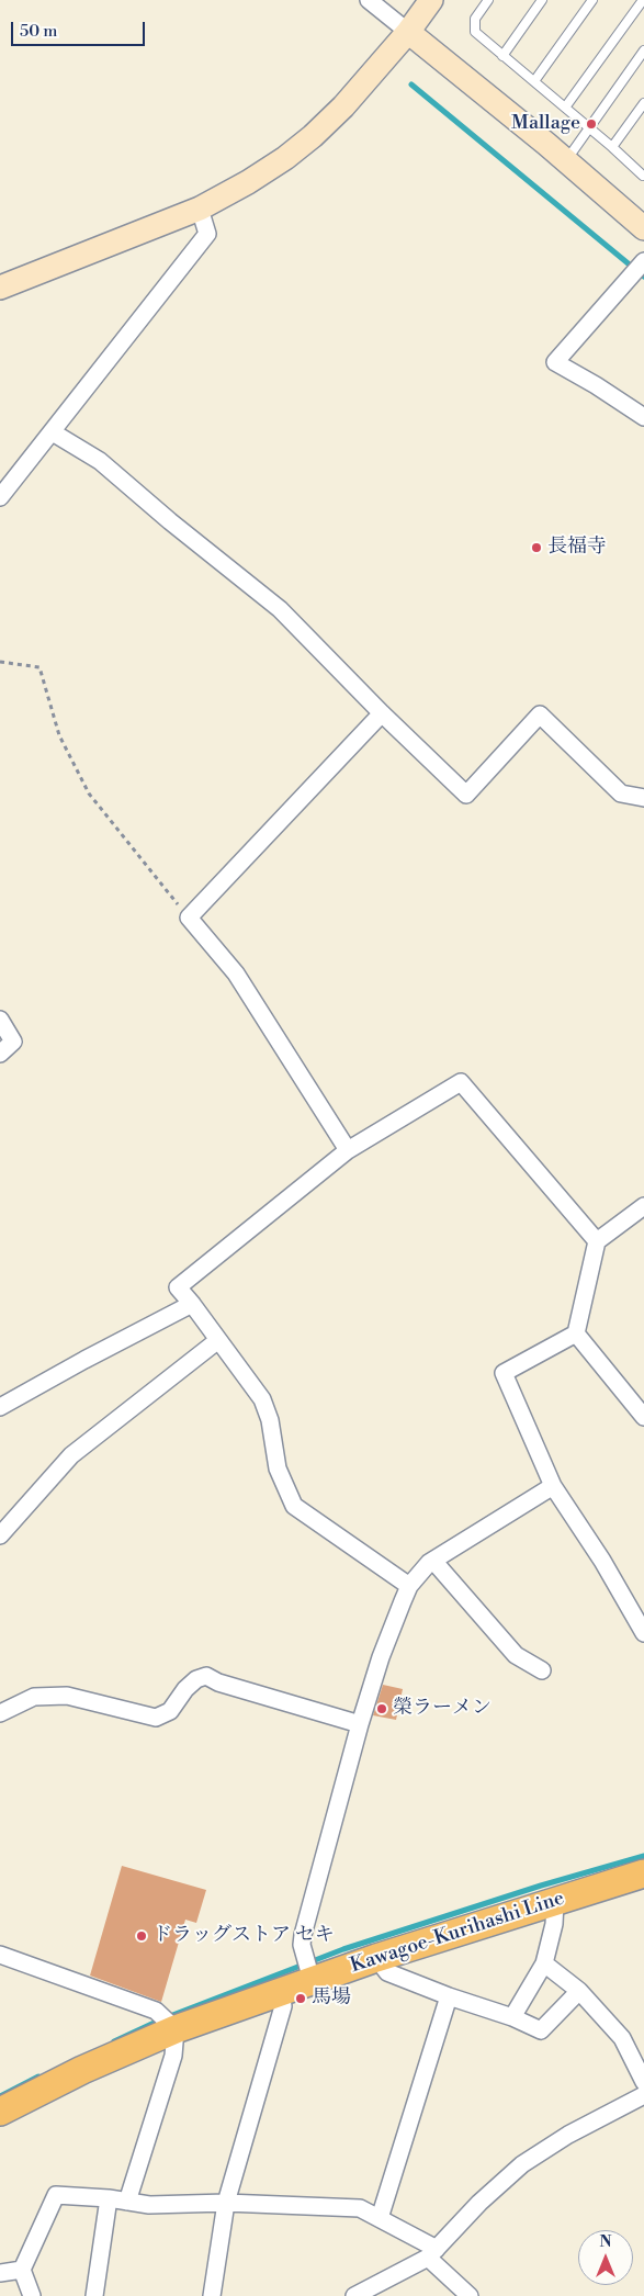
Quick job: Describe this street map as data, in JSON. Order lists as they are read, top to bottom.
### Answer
{
  "streets": {
    "main road": ["Kawagoe-Kurihashi Line"]
  },
  "places": [
    "Mallage",
    "長福寺",
    "榮ラーメン",
    "ドラッグストア セキ",
    "馬場"
  ],
  "scale_bar": "50 m",
  "north": "top"
}
